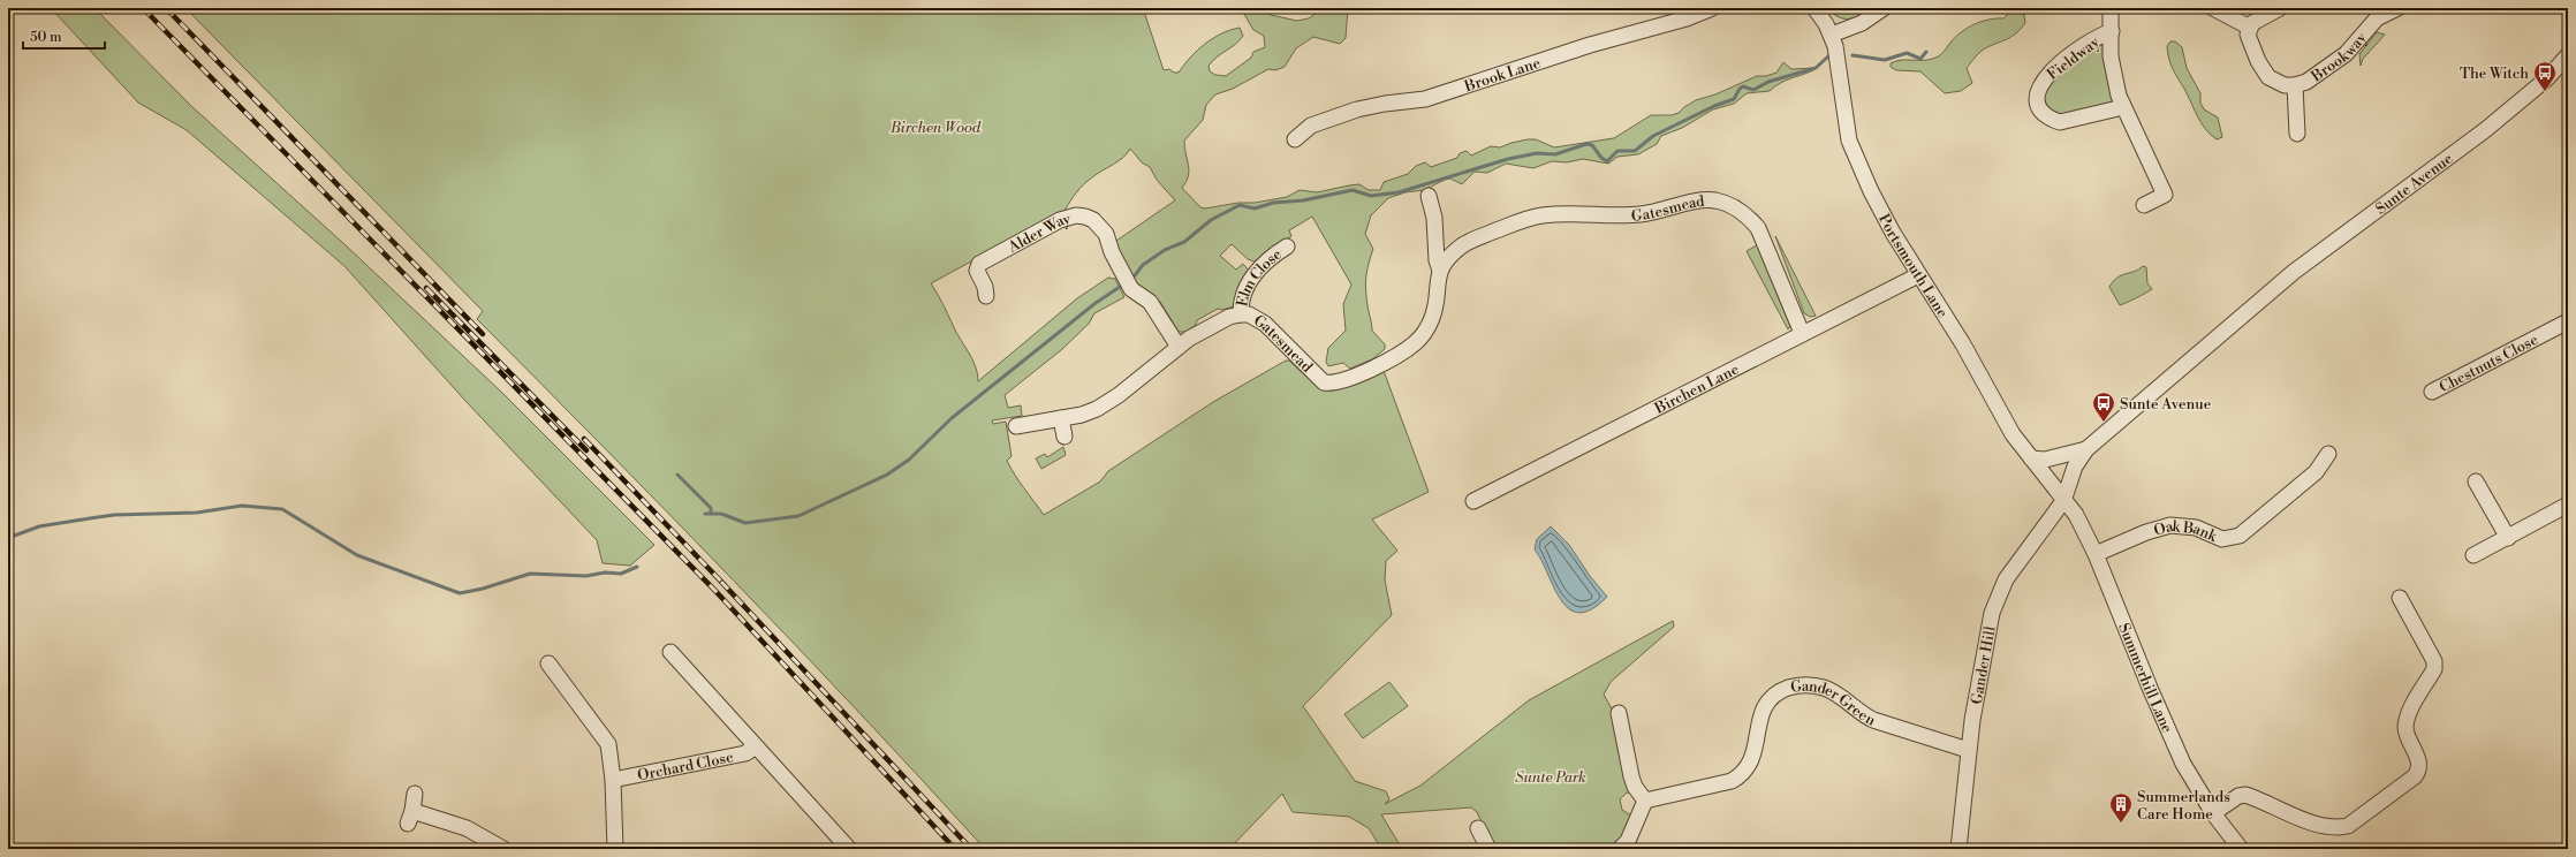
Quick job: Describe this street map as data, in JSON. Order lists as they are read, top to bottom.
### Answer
{
  "streets": {
    "street": [
      "Brookway",
      "Fieldway",
      "Brook Lane",
      "Sunte Avenue",
      "Gatesmead",
      "Alder Way",
      "Portsmouth Lane",
      "Elm Close",
      "Chestnuts Close",
      "Birchen Lane",
      "Oak Bank",
      "Gander Hill",
      "Summerhill Lane",
      "Gander Green",
      "Orchard Close"
    ]
  },
  "crossings": [
    ["Sunte Avenue", "Portsmouth Lane"],
    ["Sunte Avenue", "Gander Hill"],
    ["Sunte Avenue", "Summerhill Lane"],
    ["Gatesmead", "Alder Way"],
    ["Gatesmead", "Elm Close"],
    ["Gatesmead", "Birchen Lane"],
    ["Portsmouth Lane", "Birchen Lane"],
    ["Portsmouth Lane", "Gander Hill"],
    ["Portsmouth Lane", "Summerhill Lane"],
    ["Oak Bank", "Summerhill Lane"],
    ["Gander Hill", "Summerhill Lane"],
    ["Gander Hill", "Gander Green"]
  ],
  "parks": ["Birchen Wood", "Sunte Park"],
  "places": {
    "bus stop": ["The Witch", "Sunte Avenue"],
    "building": ["Summerlands Care Home"]
  },
  "scale_bar": "50 m"
}
